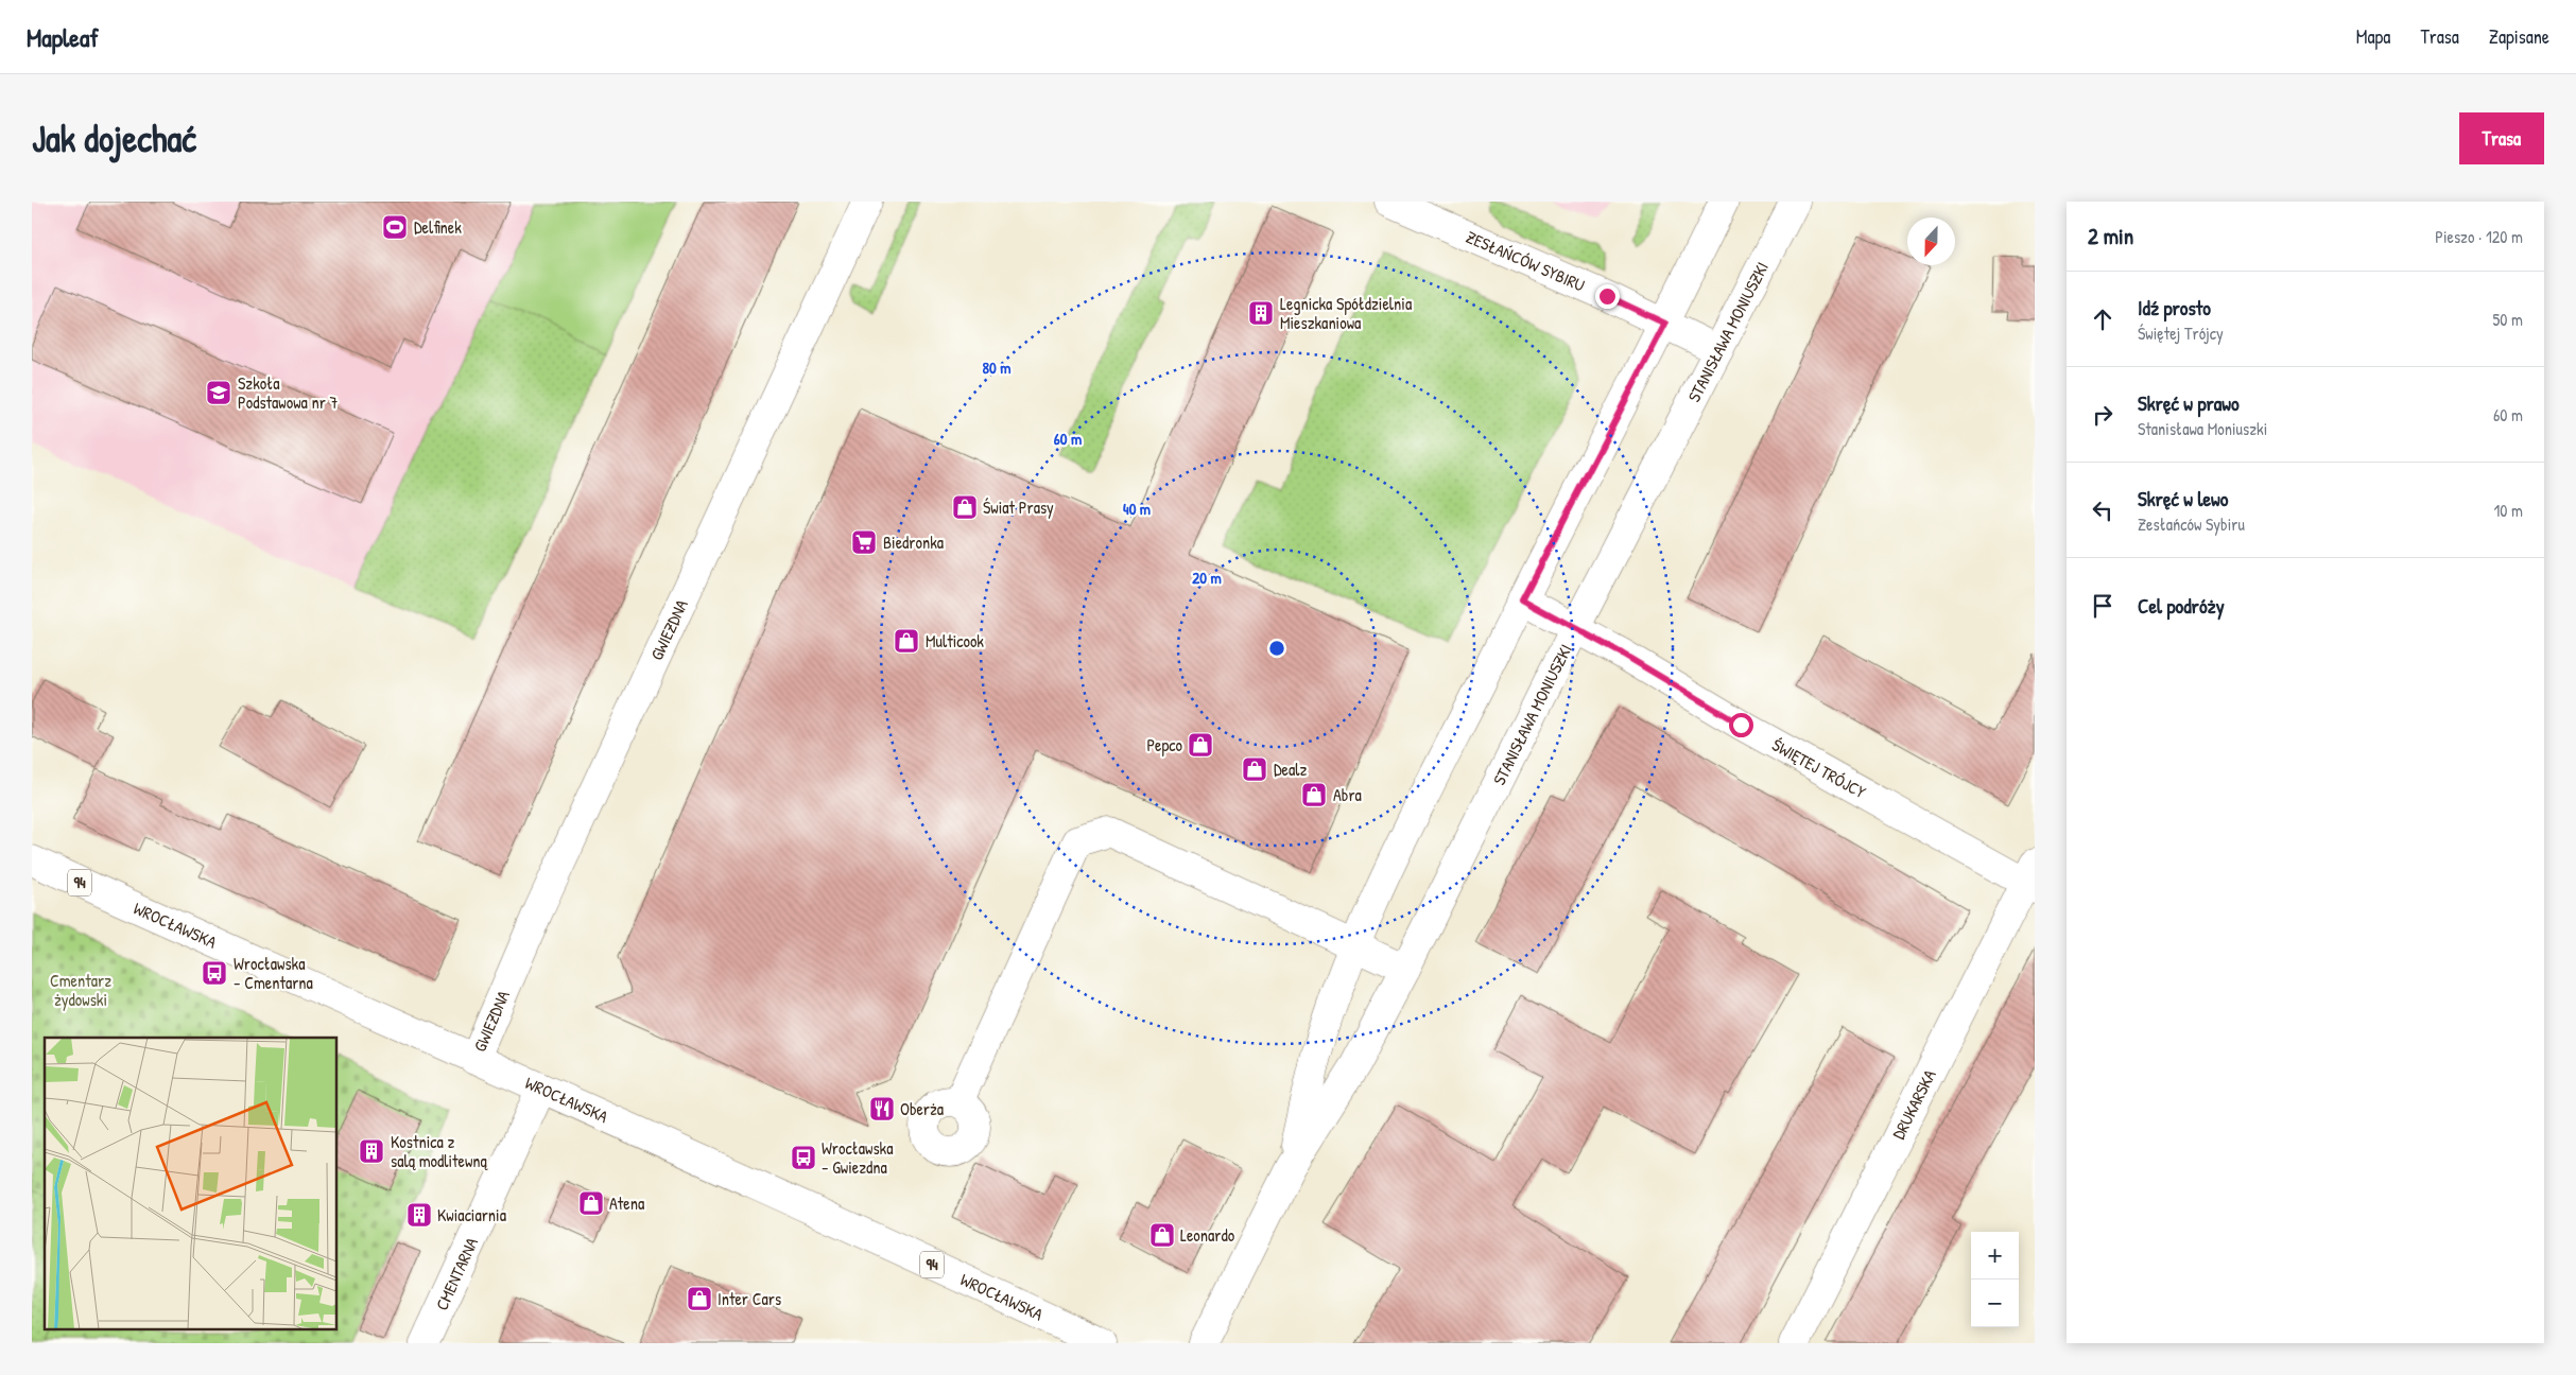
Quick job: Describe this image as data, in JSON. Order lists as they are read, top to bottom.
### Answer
{
  "streets": {
    "street": [
      "ZESŁAŃCÓW SYBIRU",
      "STANISŁAWA MONIUSZKI",
      "GWIEZDNA",
      "ŚWIĘTEJ TRÓJCY",
      "94",
      "WROCŁAWSKA",
      "DRUKARSKA",
      "CMENTARNA"
    ]
  },
  "crossings": [
    ["ZESŁAŃCÓW SYBIRU", "STANISŁAWA MONIUSZKI"],
    ["STANISŁAWA MONIUSZKI", "ŚWIĘTEJ TRÓJCY"],
    ["GWIEZDNA", "WROCŁAWSKA"],
    ["ŚWIĘTEJ TRÓJCY", "DRUKARSKA"],
    ["WROCŁAWSKA", "CMENTARNA"]
  ],
  "parks": ["Cmentarz żydowski"],
  "places": {
    "sports": ["Delfinek"],
    "building": ["Legnicka Spółdzielnia Mieszkaniowa", "Kostnica z salą modlitewną", "Kwiaciarnia"],
    "school or university": ["Szkoła Podstawowa nr 7"],
    "shop": [
      "Świat Prasy",
      "Multicook",
      "Pepco",
      "Dealz",
      "Abra",
      "Atena",
      "Leonardo",
      "Inter Cars"
    ],
    "supermarket": ["Biedronka"],
    "bus stop": ["Wrocławska - Cmentarna", "Wrocławska - Gwiezdna"],
    "restaurant": ["Oberża"]
  },
  "north": "bottom",
  "page": {
    "header": "Mapleaf",
    "nav": ["Mapa", "Trasa", "Zapisane"],
    "buttons": "Trasa",
    "title": "Jak dojechać",
    "heading": ["2 min", "Pieszo · 120 m"],
    "list": [
      ["Idź prosto", "Świętej Trójcy", "50 m"],
      ["Skręć w prawo", "Stanisława Moniuszki", "60 m"],
      ["Skręć w lewo", "Zesłańców Sybiru", "10 m"],
      "Cel podróży"
    ],
    "map_buttons": ["+", "−"]
  },
  "rings": [
    "80 m",
    "60 m",
    "40 m",
    "20 m"
  ]
}
